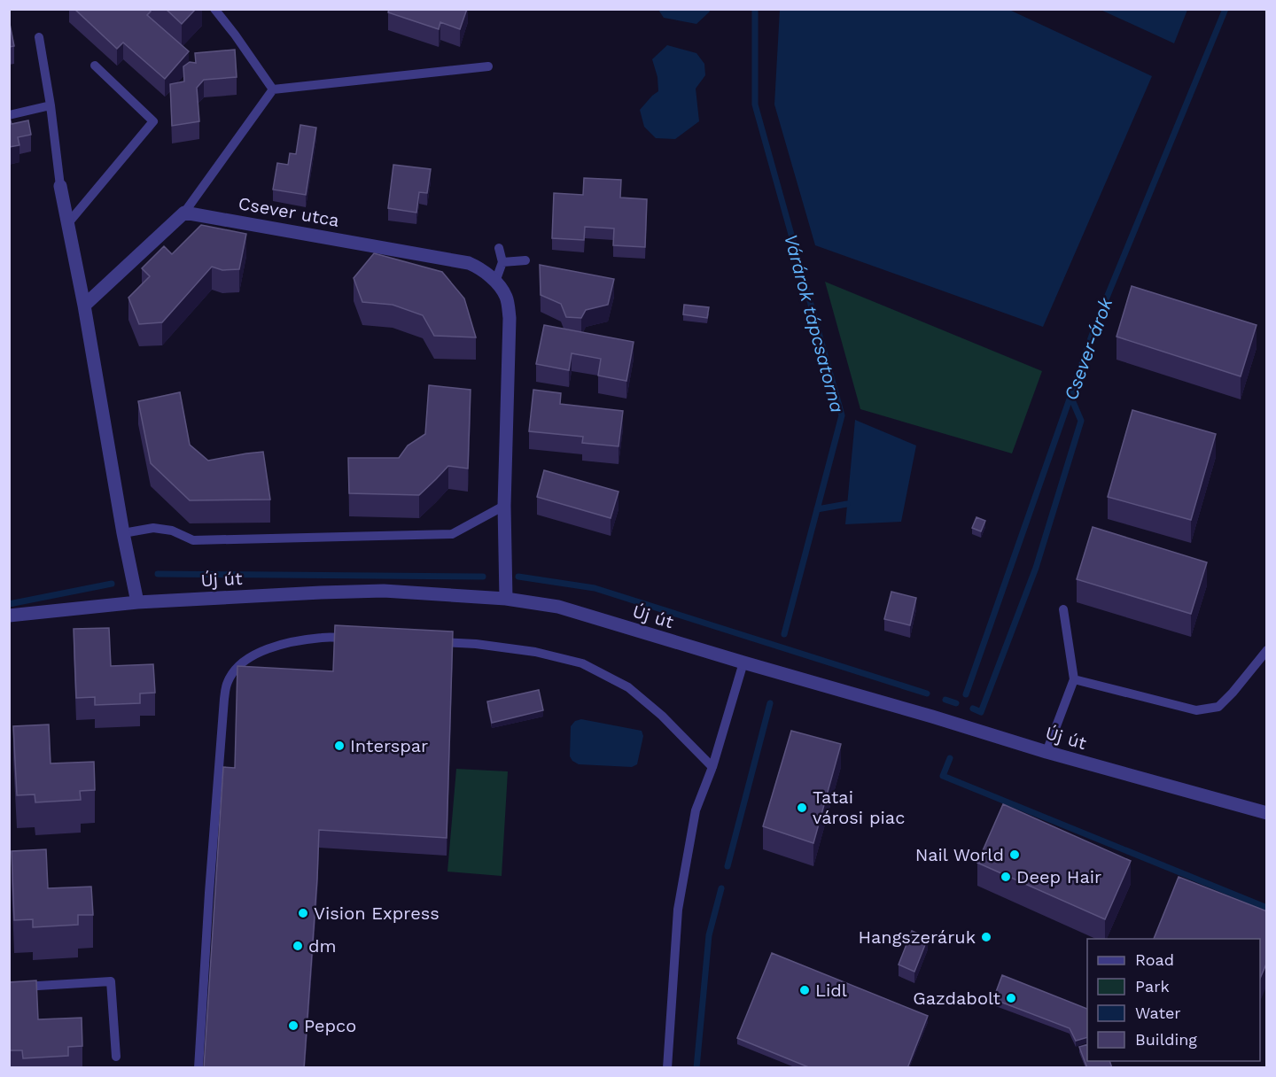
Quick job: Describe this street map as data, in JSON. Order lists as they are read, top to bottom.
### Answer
{
  "streets": {
    "street": ["Csever utca", "Új út"]
  },
  "crossings": [
    ["Csever utca", "Új út"]
  ],
  "water": ["Várárok tápcsatorna", "Csever-árok"],
  "places": [
    "Interspar",
    "Tatai városi piac",
    "Nail World",
    "Deep Hair",
    "Vision Express",
    "Hangszeráruk",
    "dm",
    "Lidl",
    "Gazdabolt",
    "Pepco"
  ],
  "legend": [
    "Road",
    "Park",
    "Water",
    "Building"
  ]
}
